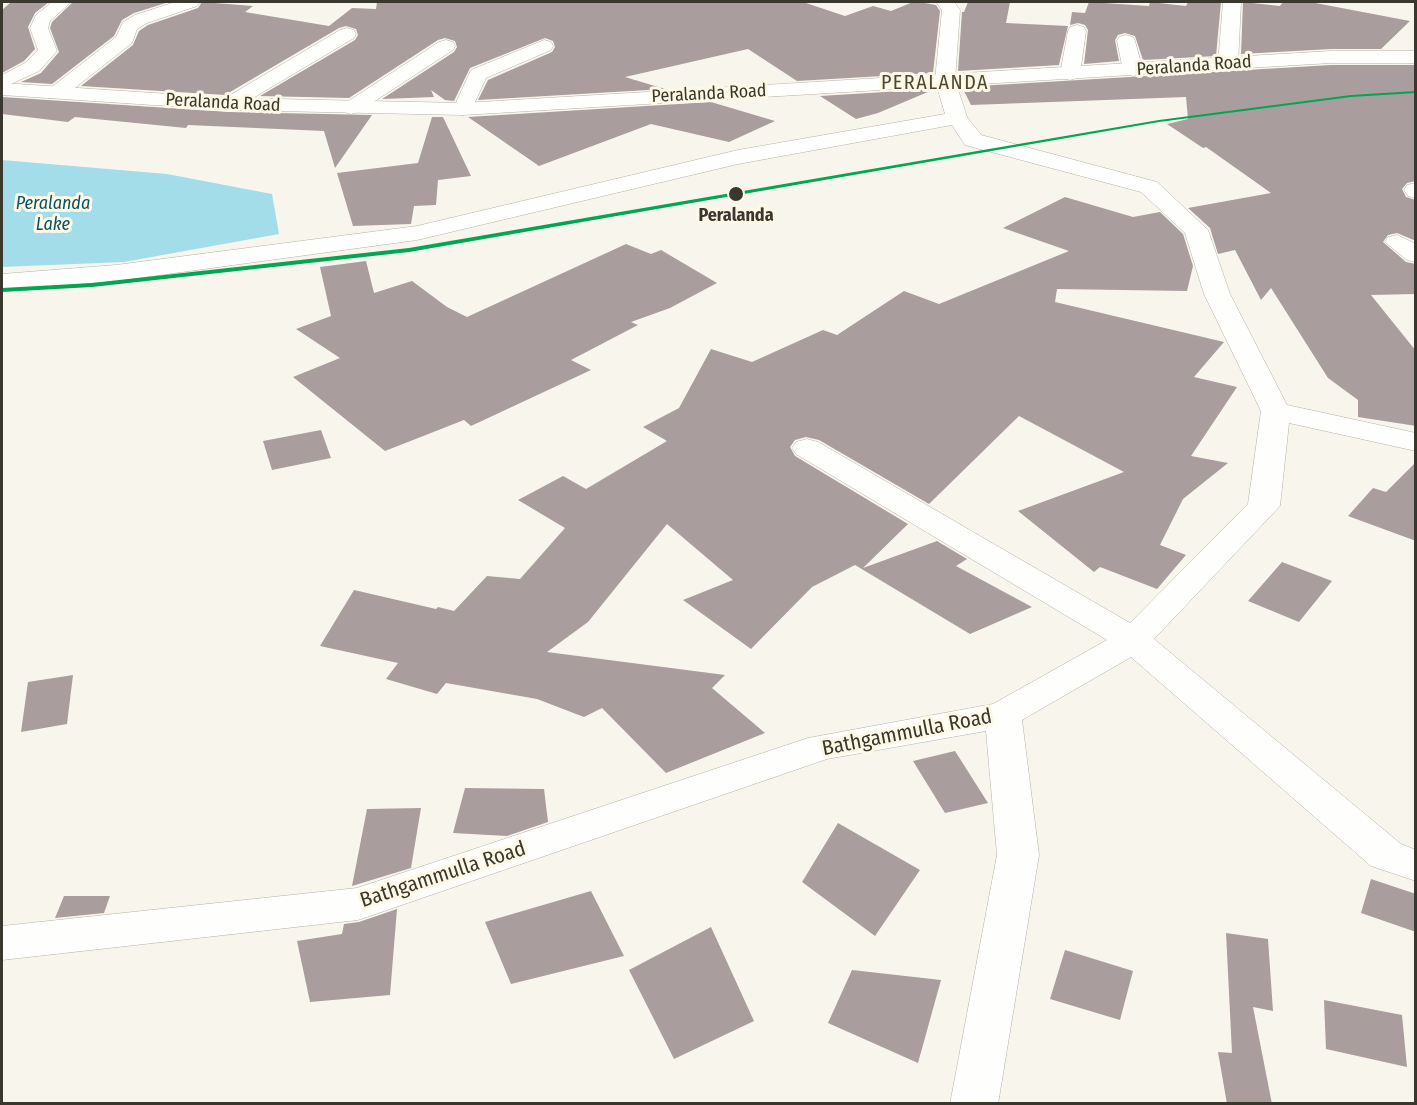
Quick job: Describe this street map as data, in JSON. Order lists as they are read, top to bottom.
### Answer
{
  "streets": {
    "street": ["Peralanda Road", "Bathgammulla Road"]
  },
  "districts": ["PERALANDA"],
  "water": ["Peralanda Lake"],
  "places": ["Peralanda"]
}
